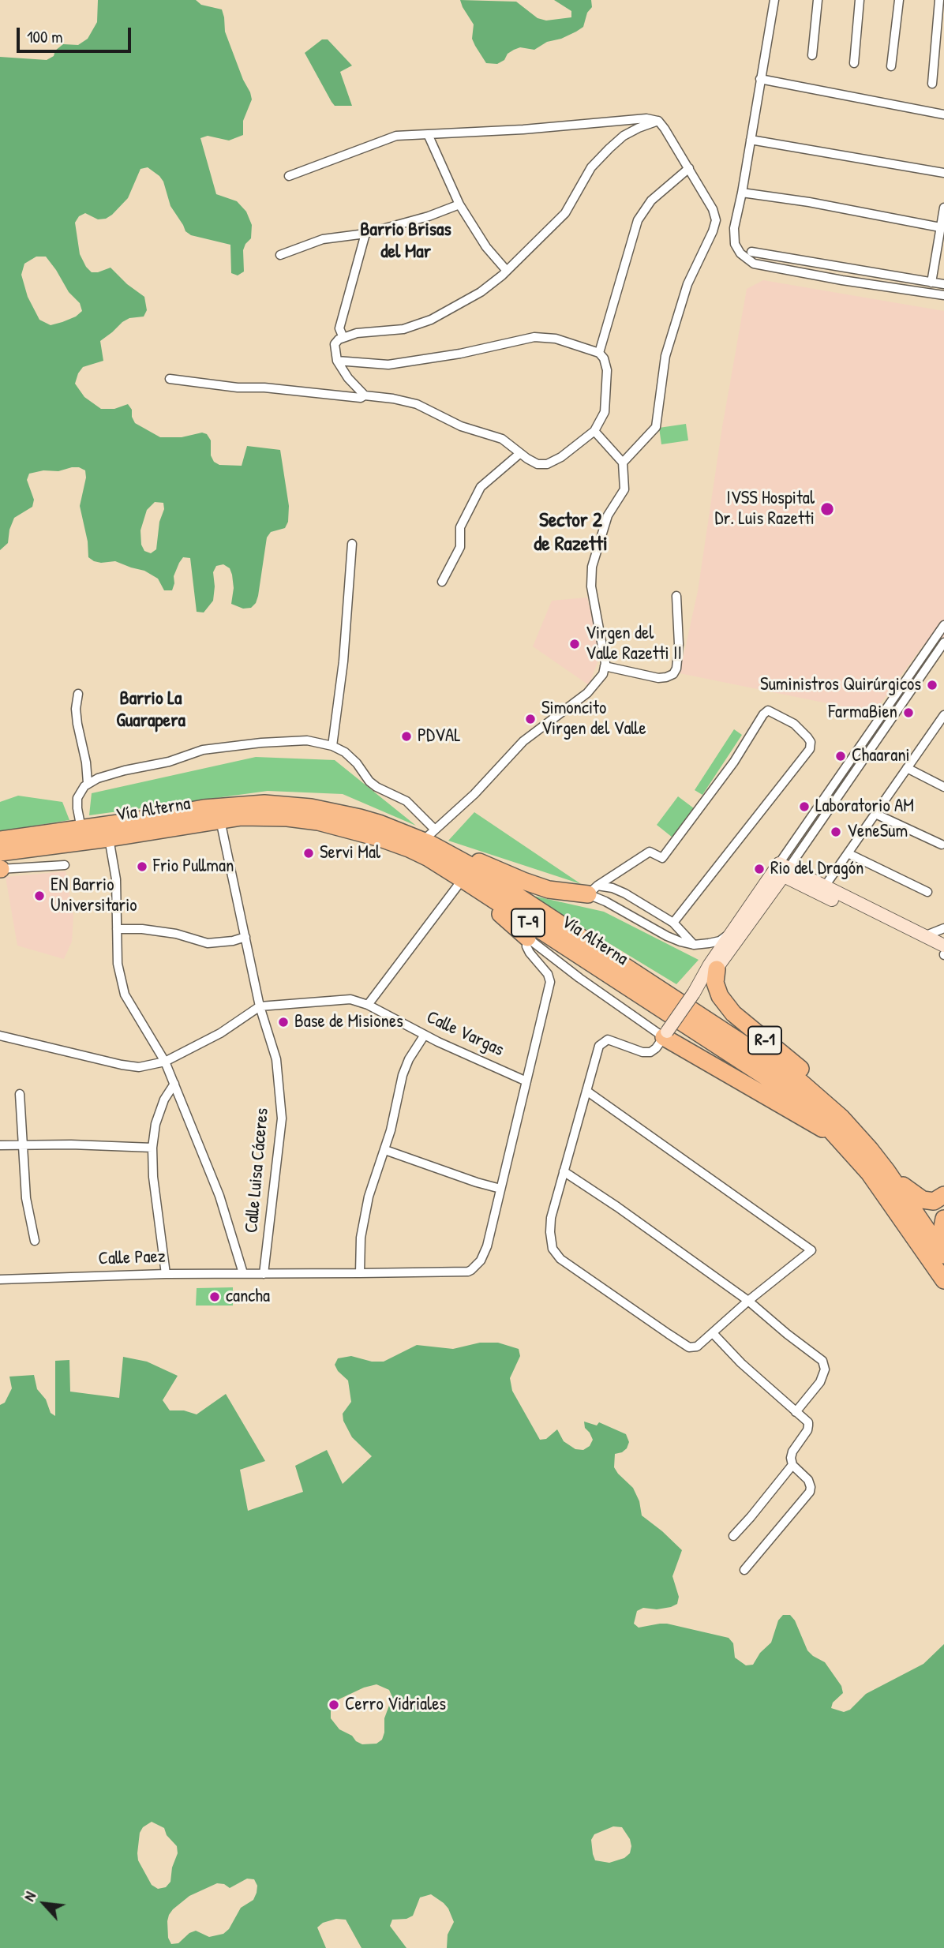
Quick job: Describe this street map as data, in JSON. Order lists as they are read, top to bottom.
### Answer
{
  "streets": {
    "highway": ["Vía Alterna", "T-9", "R-1"],
    "street": ["Calle Vargas", "Calle Luisa Cáceres", "Calle Paez"]
  },
  "crossings": [
    ["Vía Alterna", "T-9"],
    ["Vía Alterna", "R-1"],
    ["Vía Alterna", "Calle Luisa Cáceres"],
    ["Calle Vargas", "Calle Luisa Cáceres"],
    ["Calle Luisa Cáceres", "Calle Paez"]
  ],
  "districts": ["Barrio Brisas del Mar", "Sector 2 de Razetti", "Barrio La Guarapera"],
  "places": [
    "IVSS Hospital Dr. Luis Razetti",
    "Virgen del Valle Razetti II",
    "Suministros Quirúrgicos",
    "FarmaBien",
    "Simoncito Virgen del Valle",
    "PDVAL",
    "Chaarani",
    "Laboratorio AM",
    "VeneSum",
    "Servi Mal",
    "Frio Pullman",
    "Rio del Dragón",
    "EN Barrio Universitario",
    "Base de Misiones",
    "cancha",
    "Cerro Vidriales"
  ],
  "scale_bar": "100 m",
  "north": "top left"
}
